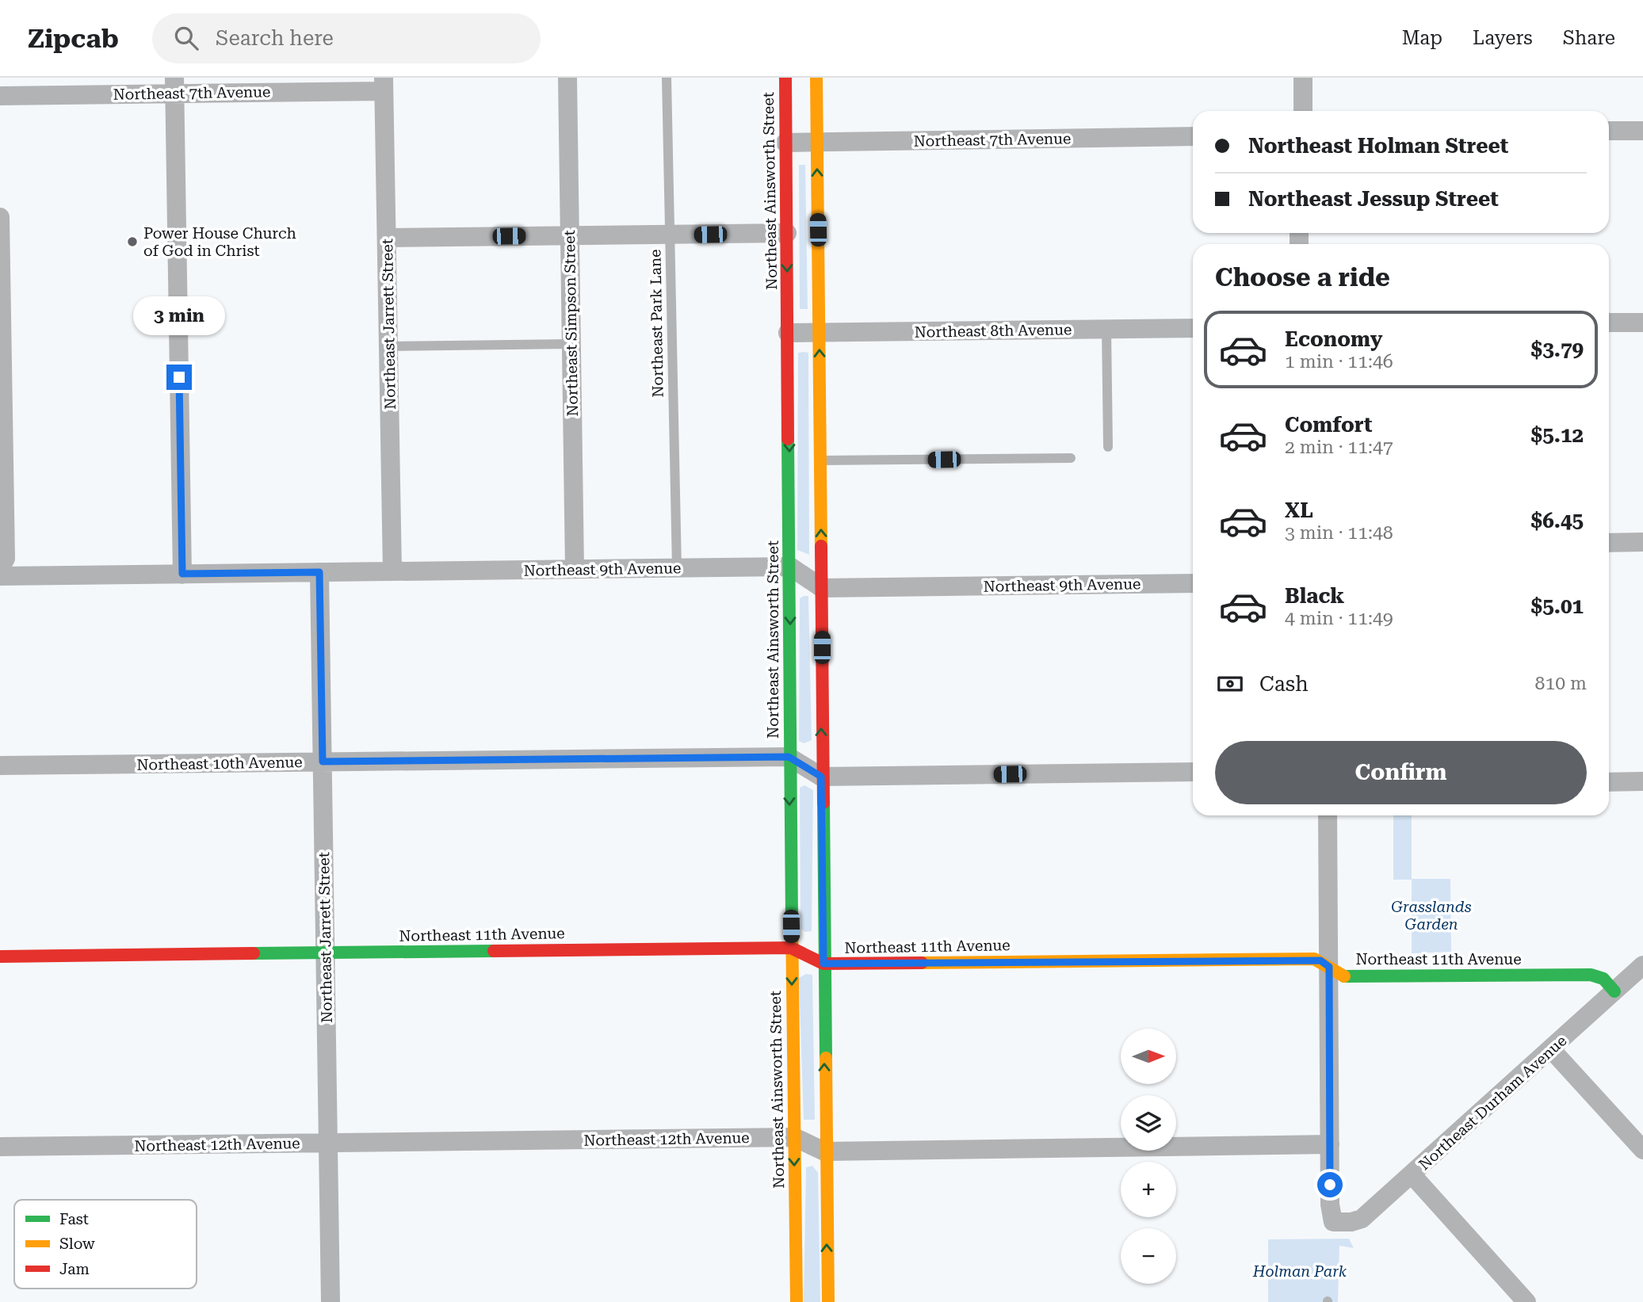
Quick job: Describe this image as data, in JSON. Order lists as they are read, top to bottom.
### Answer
{
  "streets": {
    "street": [
      "Northeast 7th Avenue",
      "Northeast Ainsworth Street",
      "Northeast Simpson Street",
      "Northeast Jarrett Street",
      "Northeast 8th Avenue",
      "Northeast 9th Avenue",
      "Northeast 10th Avenue",
      "Northeast 11th Avenue",
      "Northeast Durham Avenue",
      "Northeast 12th Avenue"
    ],
    "lane": ["Northeast Park Lane"]
  },
  "crossings": [
    ["Northeast 7th Avenue", "Northeast Ainsworth Street"],
    ["Northeast 7th Avenue", "Northeast Jarrett Street"],
    ["Northeast Ainsworth Street", "Northeast 8th Avenue"],
    ["Northeast Ainsworth Street", "Northeast 9th Avenue"],
    ["Northeast Ainsworth Street", "Northeast 10th Avenue"],
    ["Northeast Ainsworth Street", "Northeast 11th Avenue"],
    ["Northeast Ainsworth Street", "Northeast 12th Avenue"],
    ["Northeast Simpson Street", "Northeast 9th Avenue"],
    ["Northeast Park Lane", "Northeast 9th Avenue"],
    ["Northeast Jarrett Street", "Northeast 9th Avenue"],
    ["Northeast Jarrett Street", "Northeast 10th Avenue"],
    ["Northeast Jarrett Street", "Northeast 11th Avenue"],
    ["Northeast Jarrett Street", "Northeast 12th Avenue"],
    ["Northeast 11th Avenue", "Northeast Durham Avenue"],
    ["Northeast Durham Avenue", "Northeast 12th Avenue"]
  ],
  "parks": ["Grasslands Garden", "Holman Park"],
  "places": ["Power House Church of God in Christ"],
  "legend": ["Fast", "Slow", "Jam"],
  "north": "right",
  "page": {
    "header": "Zipcab",
    "search": "Search here",
    "nav": ["Map", "Layers", "Share"],
    "banner": ["Northeast Holman Street", "Northeast Jessup Street"],
    "heading": "Choose a ride",
    "bubble": "3 min",
    "list": [
      {
        "name": "Economy",
        "note": "1 min · 11:46",
        "value": "$3.79"
      },
      {
        "name": "Comfort",
        "note": "2 min · 11:47",
        "value": "$5.12"
      },
      {
        "name": "XL",
        "note": "3 min · 11:48",
        "value": "$6.45"
      },
      {
        "name": "Black",
        "note": "4 min · 11:49",
        "value": "$5.01"
      }
    ],
    "pay": ["Cash", "810 m"],
    "buttons": "Confirm",
    "map_buttons": ["+", "−"]
  }
}
